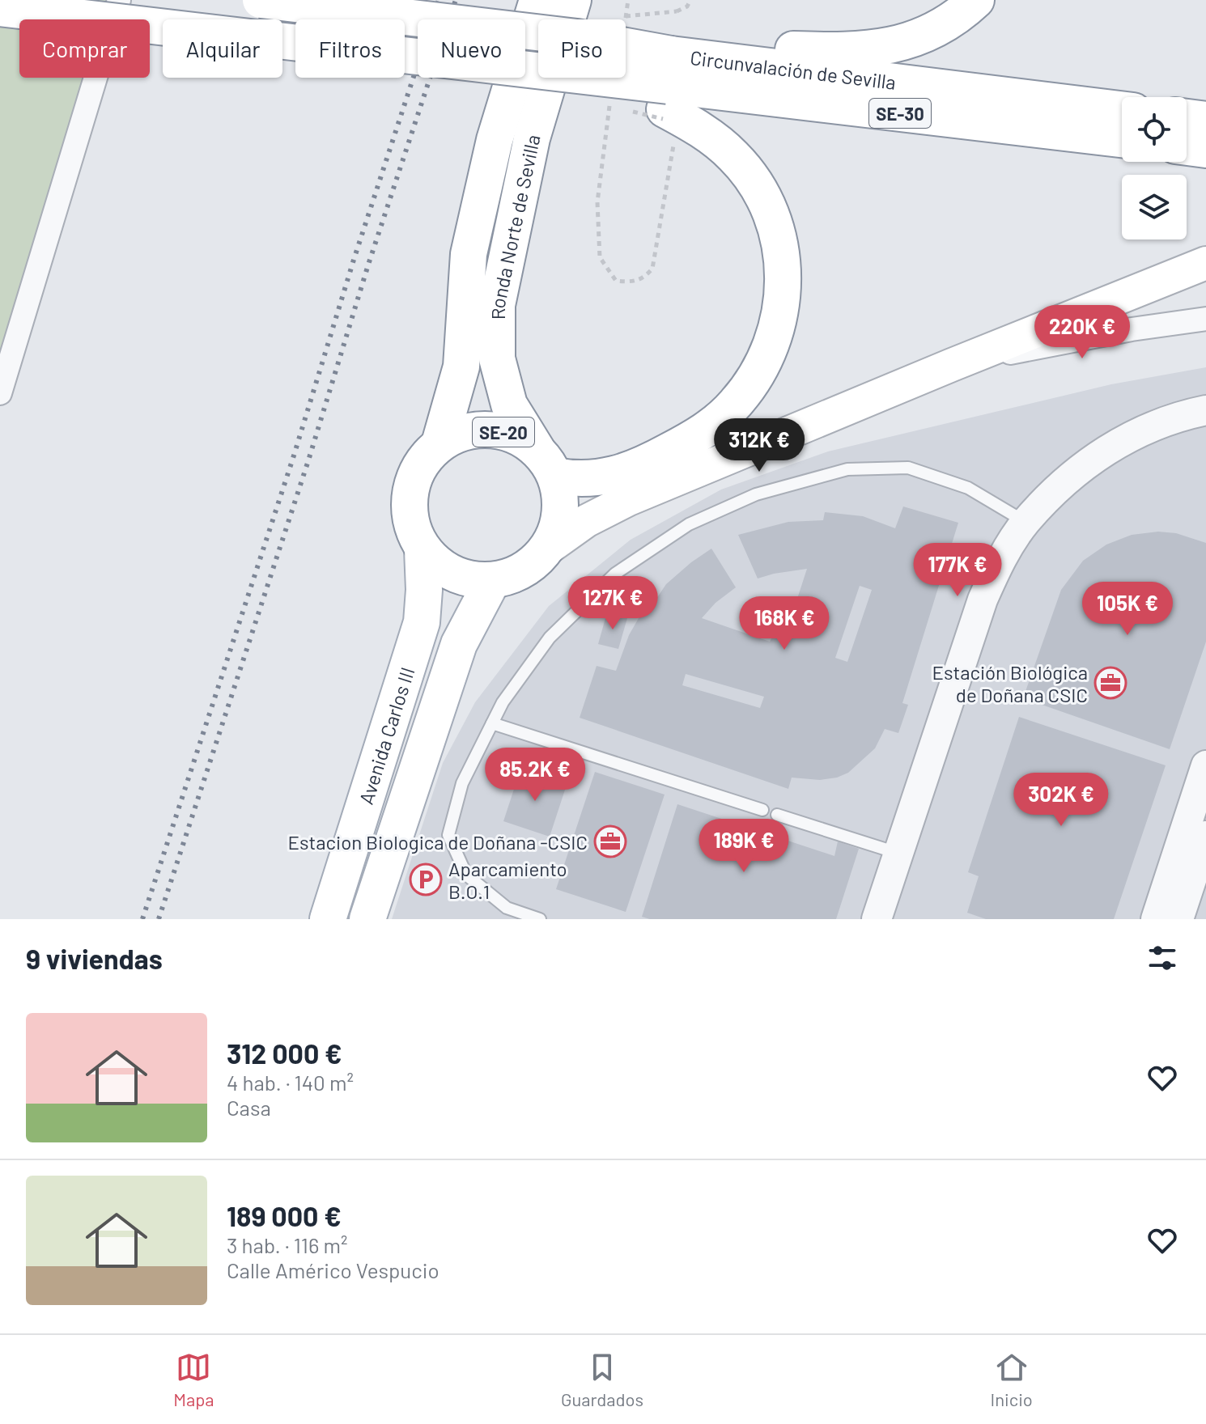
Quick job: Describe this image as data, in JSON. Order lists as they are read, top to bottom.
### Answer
{
  "streets": {
    "main road": [
      "Circunvalación de Sevilla",
      "SE-30",
      "Ronda Norte de Sevilla",
      "SE-20",
      "Avenida Carlos III"
    ]
  },
  "crossings": [
    ["Ronda Norte de Sevilla", "Avenida Carlos III"]
  ],
  "places": {
    "office": ["Estación Biológica de Doñana CSIC", "Estacion Biologica de Doñana -CSIC"],
    "parking": ["Aparcamiento B.O.1"]
  },
  "page": {
    "chip": [
      "Comprar",
      "Alquilar",
      "Filtros",
      "Nuevo",
      "Piso"
    ],
    "price": [
      "220K €",
      "312K €",
      "177K €",
      "127K €",
      "105K €",
      "168K €",
      "85.2K €",
      "302K €",
      "189K €"
    ],
    "heading": "9 viviendas",
    "list": [
      {
        "name": "312 000 €",
        "note": "4 hab. · 140 m² · Casa"
      },
      {
        "name": "189 000 €",
        "note": "3 hab. · 116 m² · Calle Américo Vespucio"
      }
    ],
    "tabs": ["Mapa", "Guardados", "Inicio"]
  }
}
